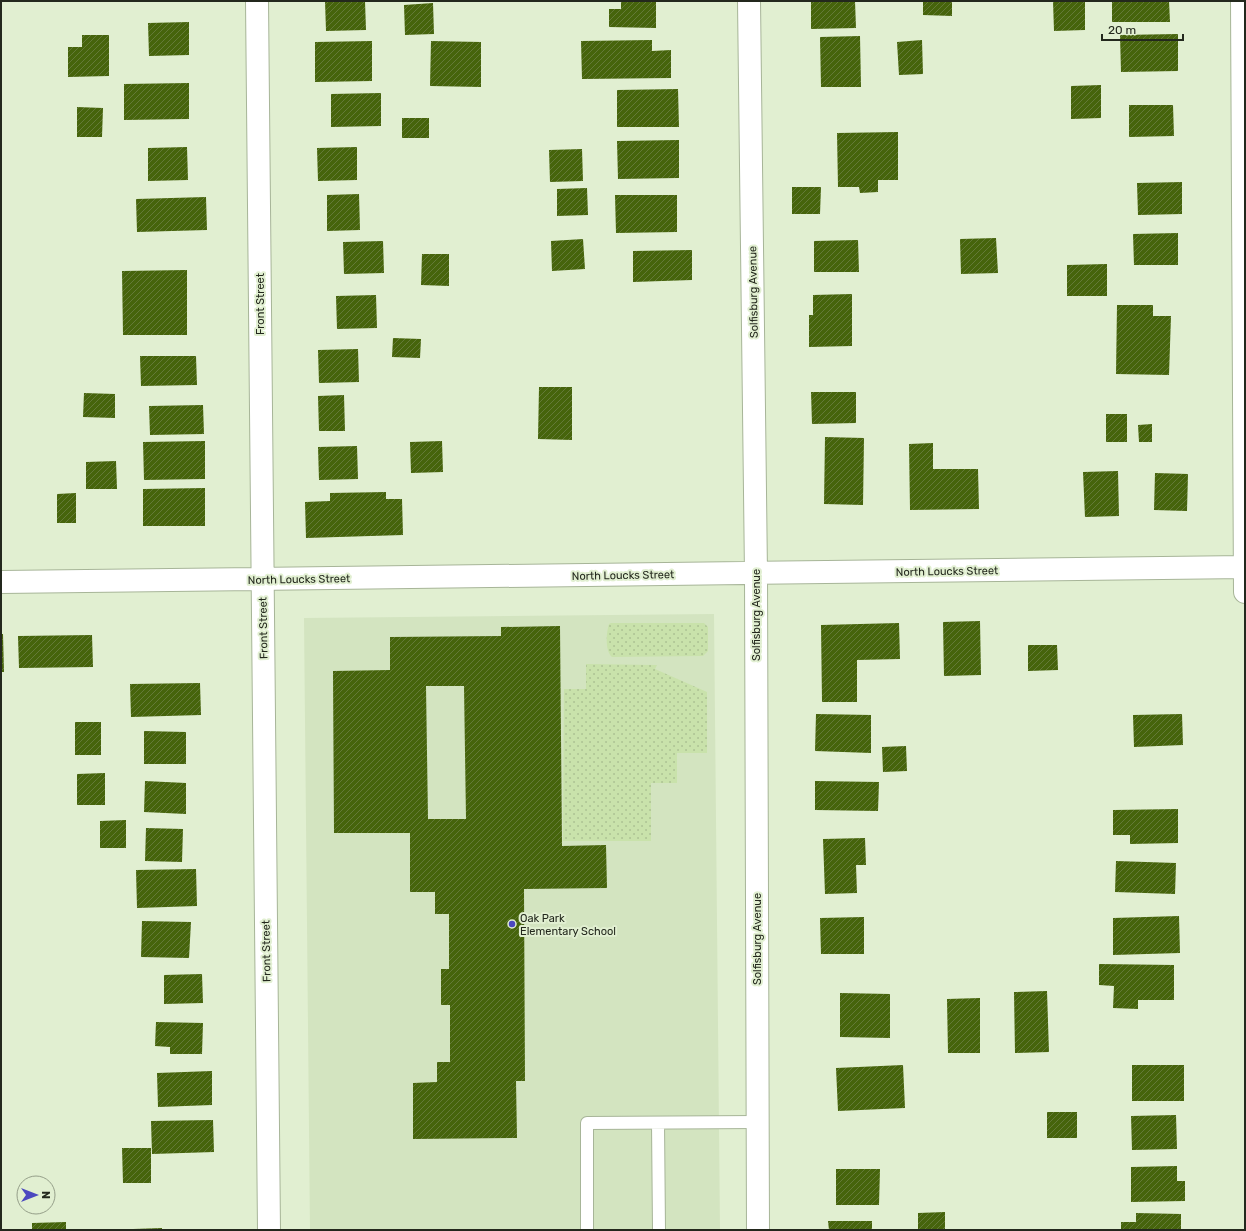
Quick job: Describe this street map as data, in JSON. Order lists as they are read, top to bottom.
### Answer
{
  "streets": {
    "street": ["Solfisburg Avenue", "Front Street", "North Loucks Street"]
  },
  "crossings": [
    ["Solfisburg Avenue", "North Loucks Street"],
    ["Front Street", "North Loucks Street"]
  ],
  "places": ["Oak Park Elementary School"],
  "scale_bar": "20 m",
  "north": "right"
}
